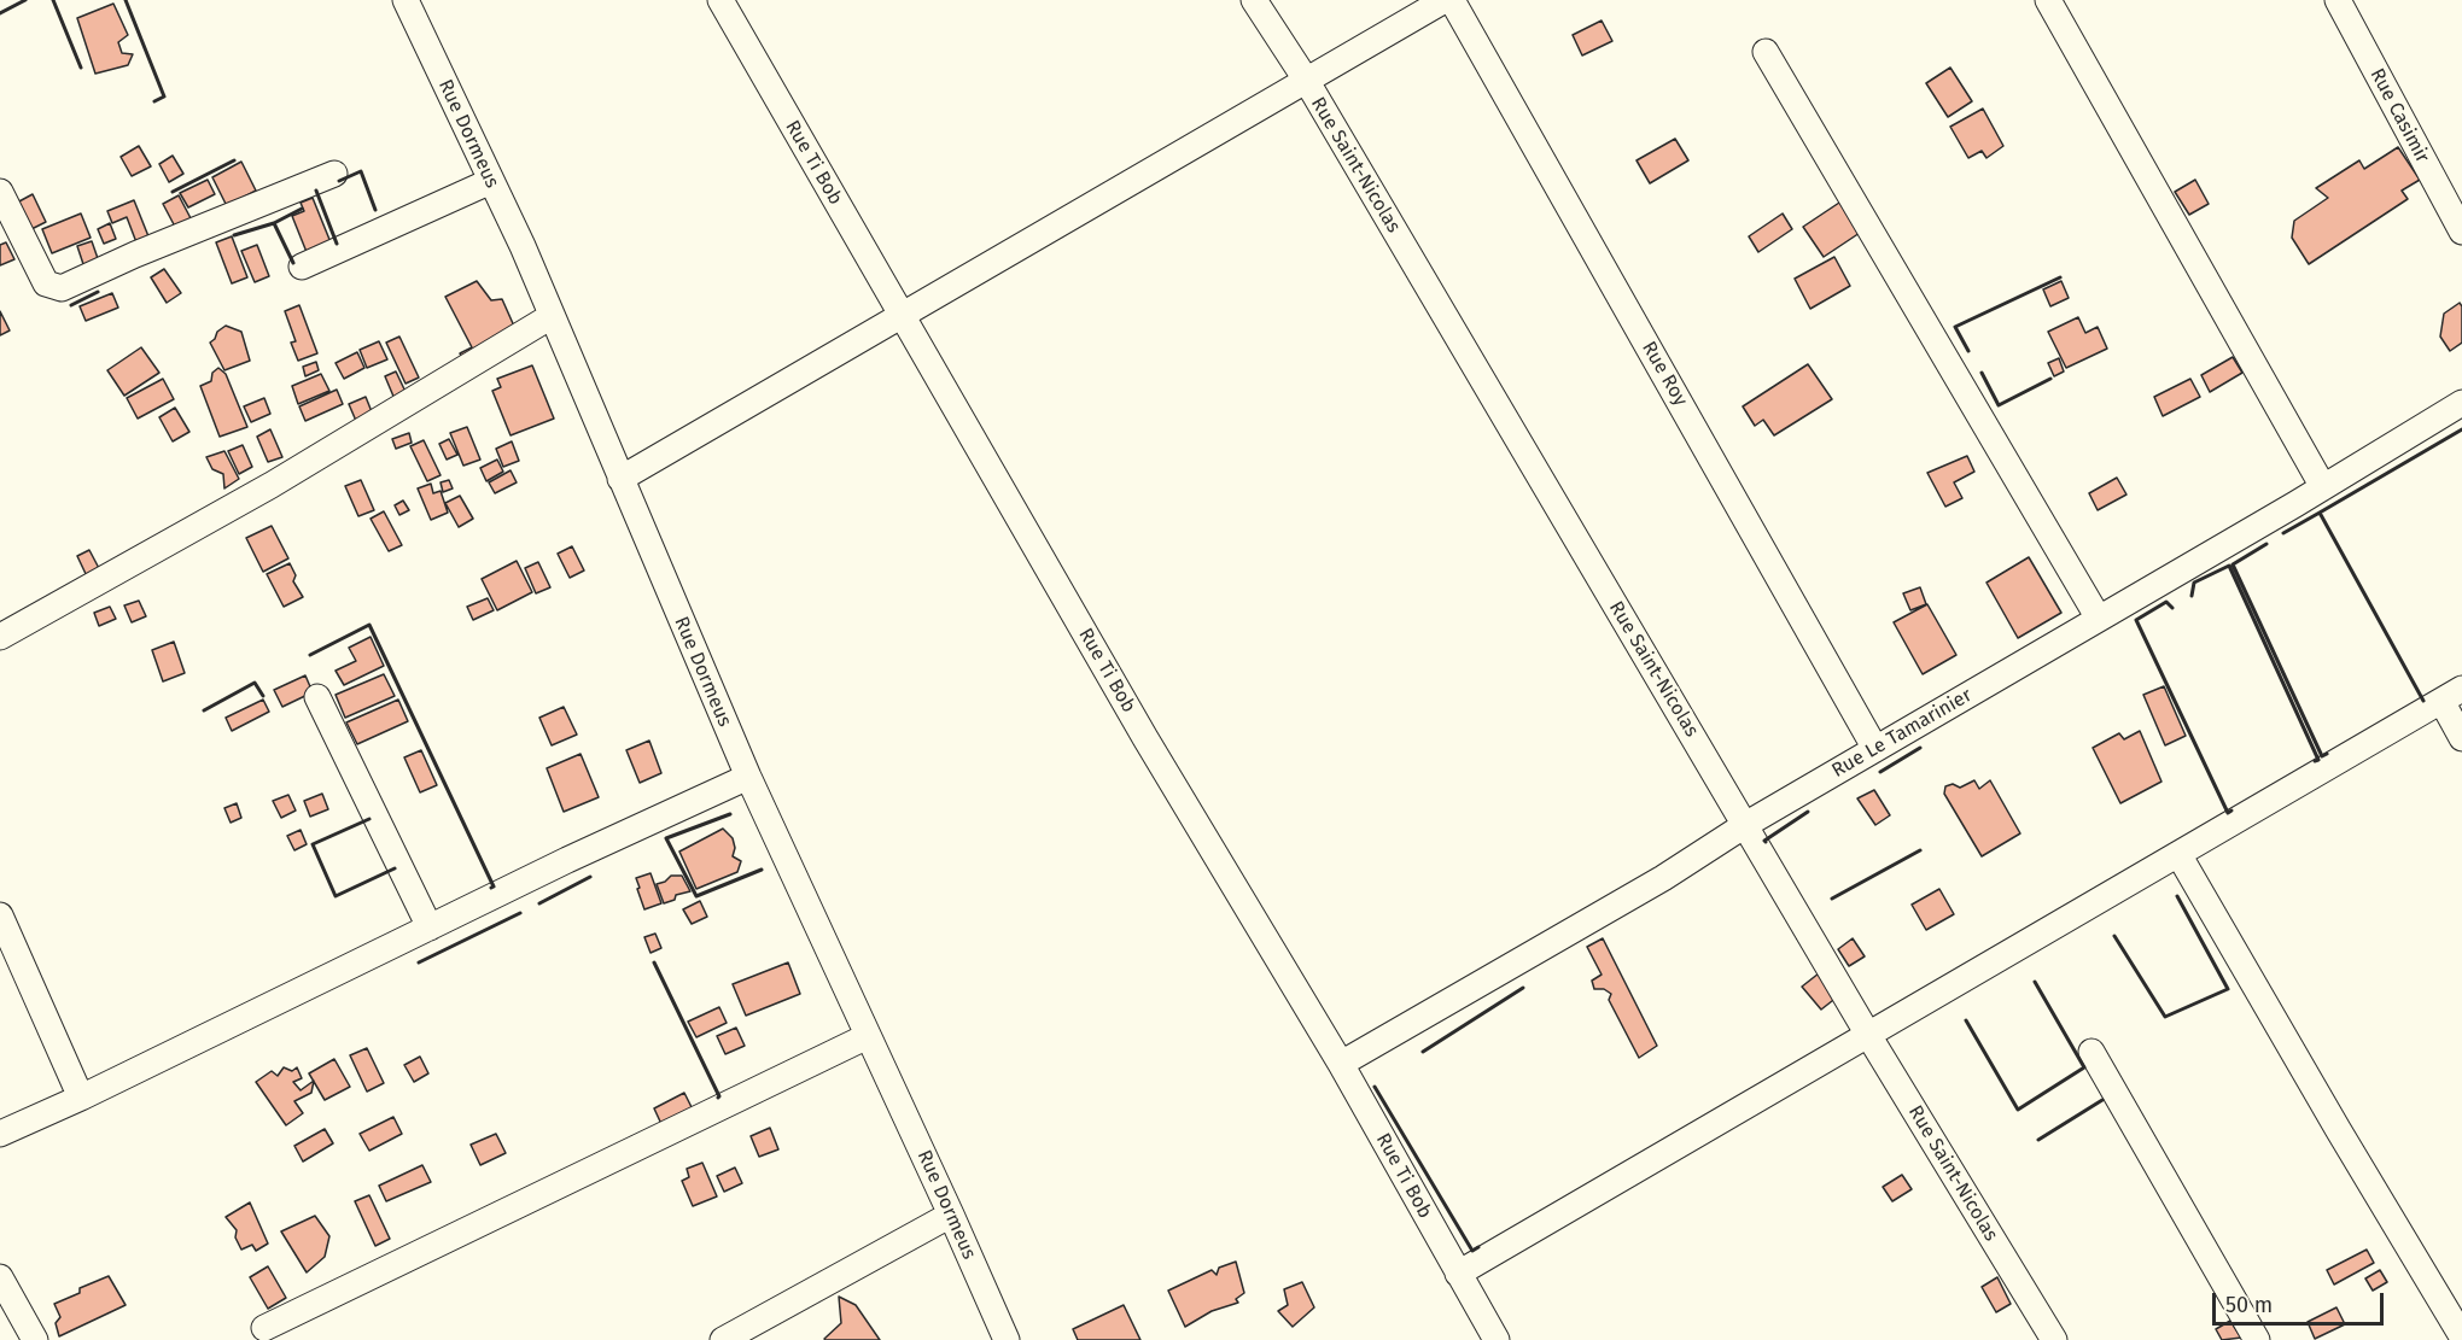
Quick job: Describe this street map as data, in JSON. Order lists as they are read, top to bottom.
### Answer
{
  "streets": {
    "street": [
      "Rue Casimir",
      "Rue Dormeus",
      "Rue Ti Bob",
      "Rue Saint-Nicolas",
      "Rue Roy",
      "Rue Le Tamarinier"
    ]
  },
  "crossings": [
    ["Rue Ti Bob", "Rue Le Tamarinier"],
    ["Rue Saint-Nicolas", "Rue Le Tamarinier"],
    ["Rue Roy", "Rue Le Tamarinier"]
  ],
  "scale_bar": "50 m"
}
